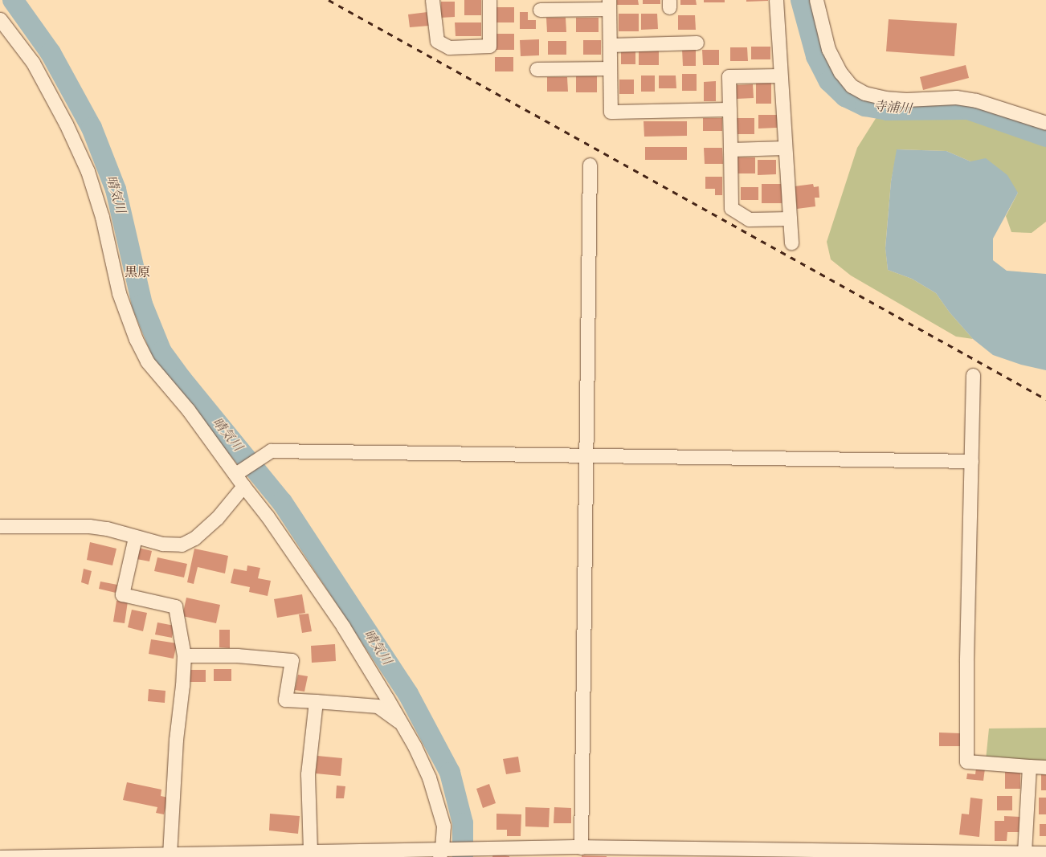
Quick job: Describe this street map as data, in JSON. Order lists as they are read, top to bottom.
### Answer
{
  "districts": ["黒原"],
  "water": ["寺浦川", "晴気川"]
}
